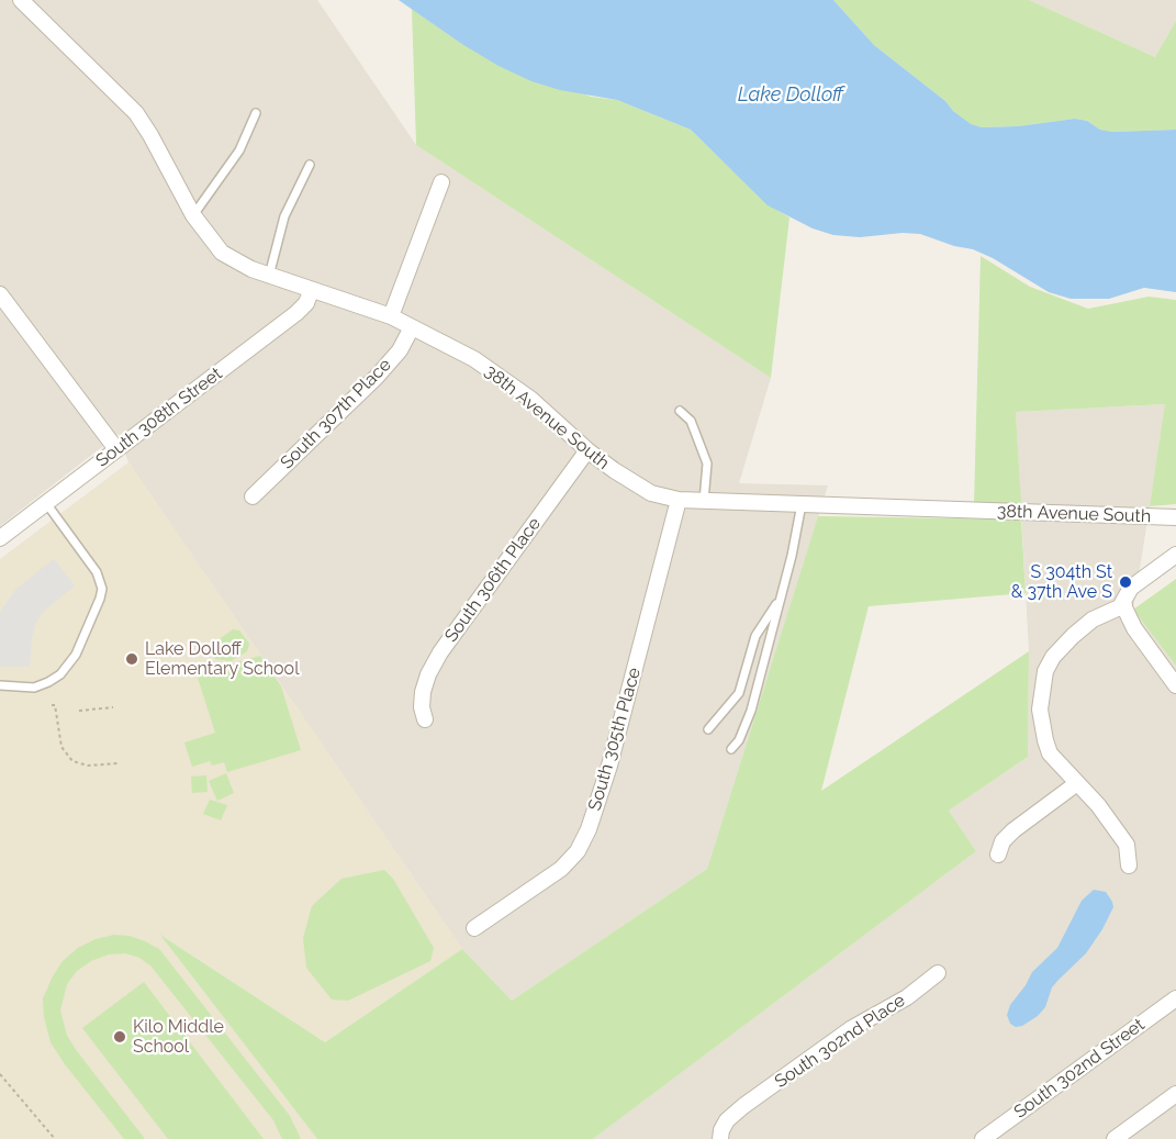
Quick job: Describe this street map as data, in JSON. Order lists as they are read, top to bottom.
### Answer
{
  "streets": {
    "street": [
      "South 307th Place",
      "South 308th Street",
      "38th Avenue South",
      "South 306th Place",
      "South 305th Place",
      "South 302nd Place",
      "South 302nd Street"
    ]
  },
  "crossings": [
    ["South 307th Place", "38th Avenue South"],
    ["South 308th Street", "38th Avenue South"],
    ["38th Avenue South", "South 306th Place"],
    ["38th Avenue South", "South 305th Place"]
  ],
  "water": ["Lake Dolloff"],
  "places": ["S 304th St & 37th Ave S", "Lake Dolloff Elementary School", "Kilo Middle School"]
}
